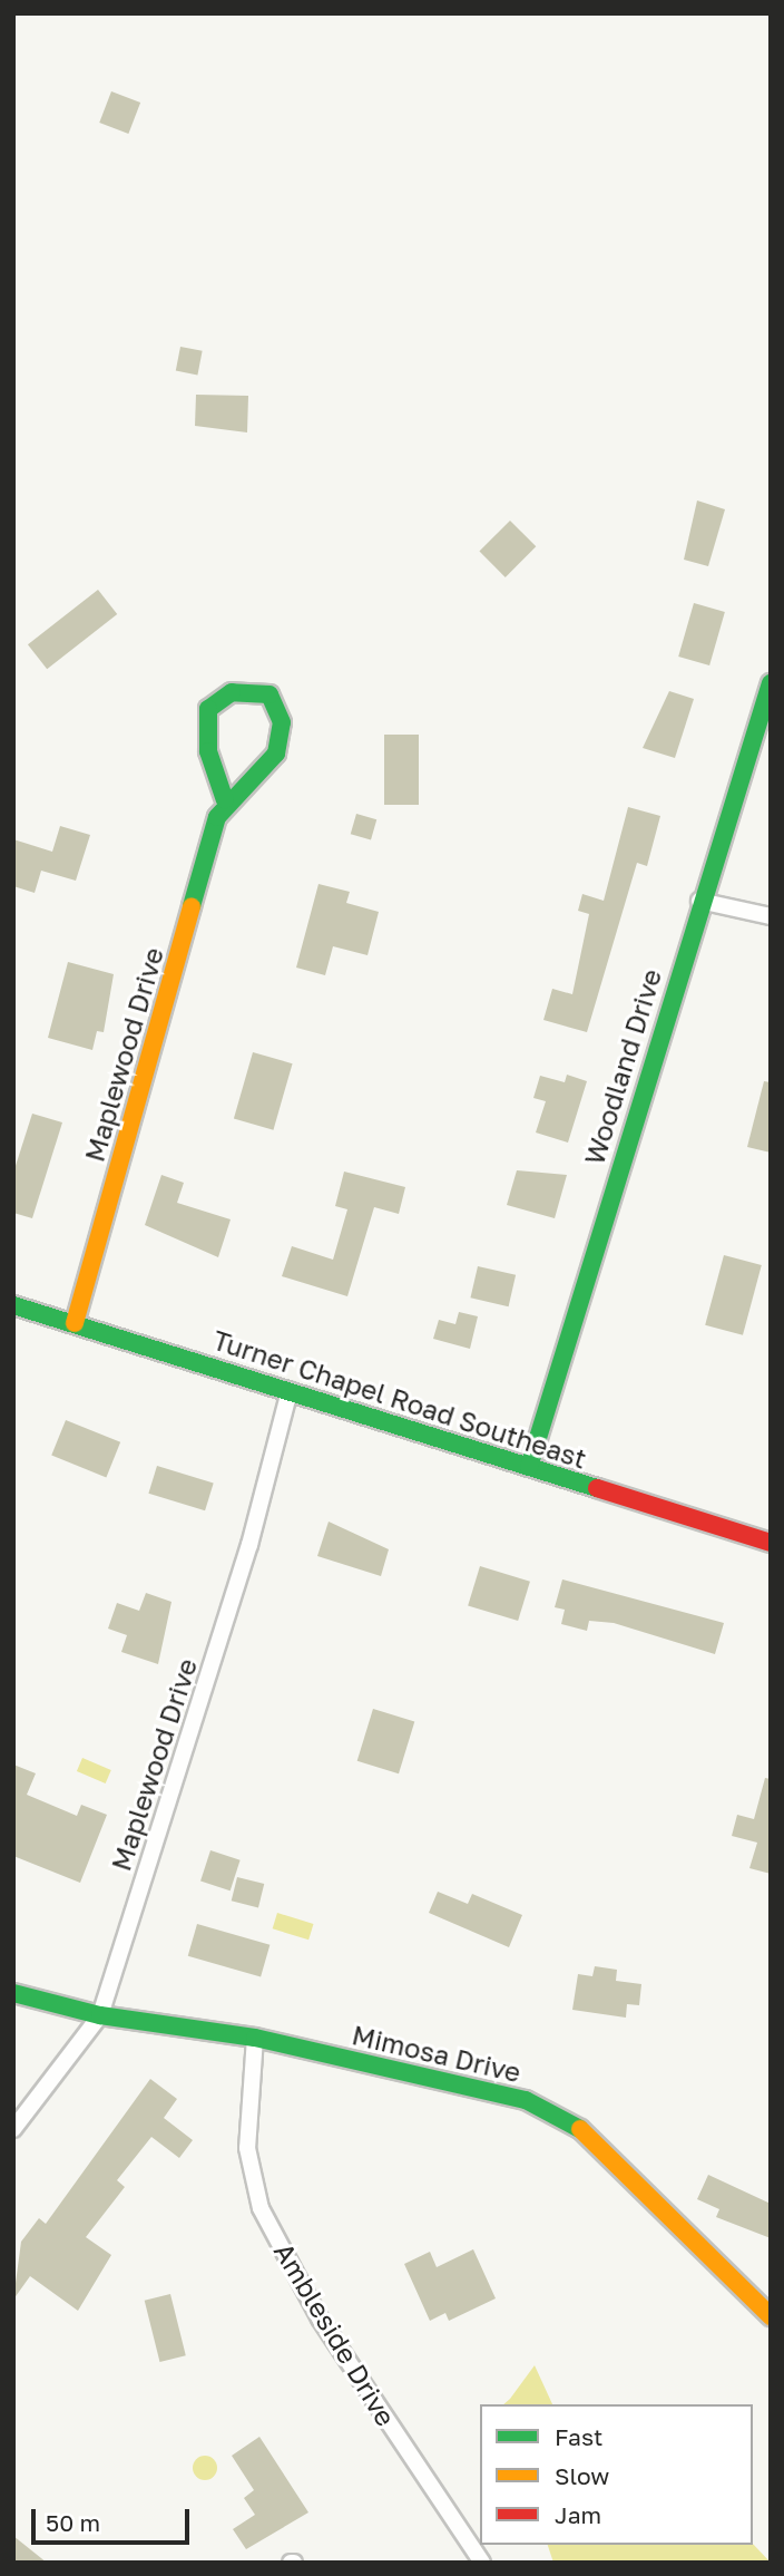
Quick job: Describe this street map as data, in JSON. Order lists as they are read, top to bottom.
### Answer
{
  "streets": {
    "street": [
      "Maplewood Drive",
      "Woodland Drive",
      "Turner Chapel Road Southeast",
      "Mimosa Drive",
      "Ambleside Drive"
    ]
  },
  "crossings": [
    ["Maplewood Drive", "Turner Chapel Road Southeast"],
    ["Maplewood Drive", "Mimosa Drive"],
    ["Woodland Drive", "Turner Chapel Road Southeast"],
    ["Mimosa Drive", "Ambleside Drive"]
  ],
  "legend": ["Fast", "Slow", "Jam"],
  "scale_bar": "50 m"
}
